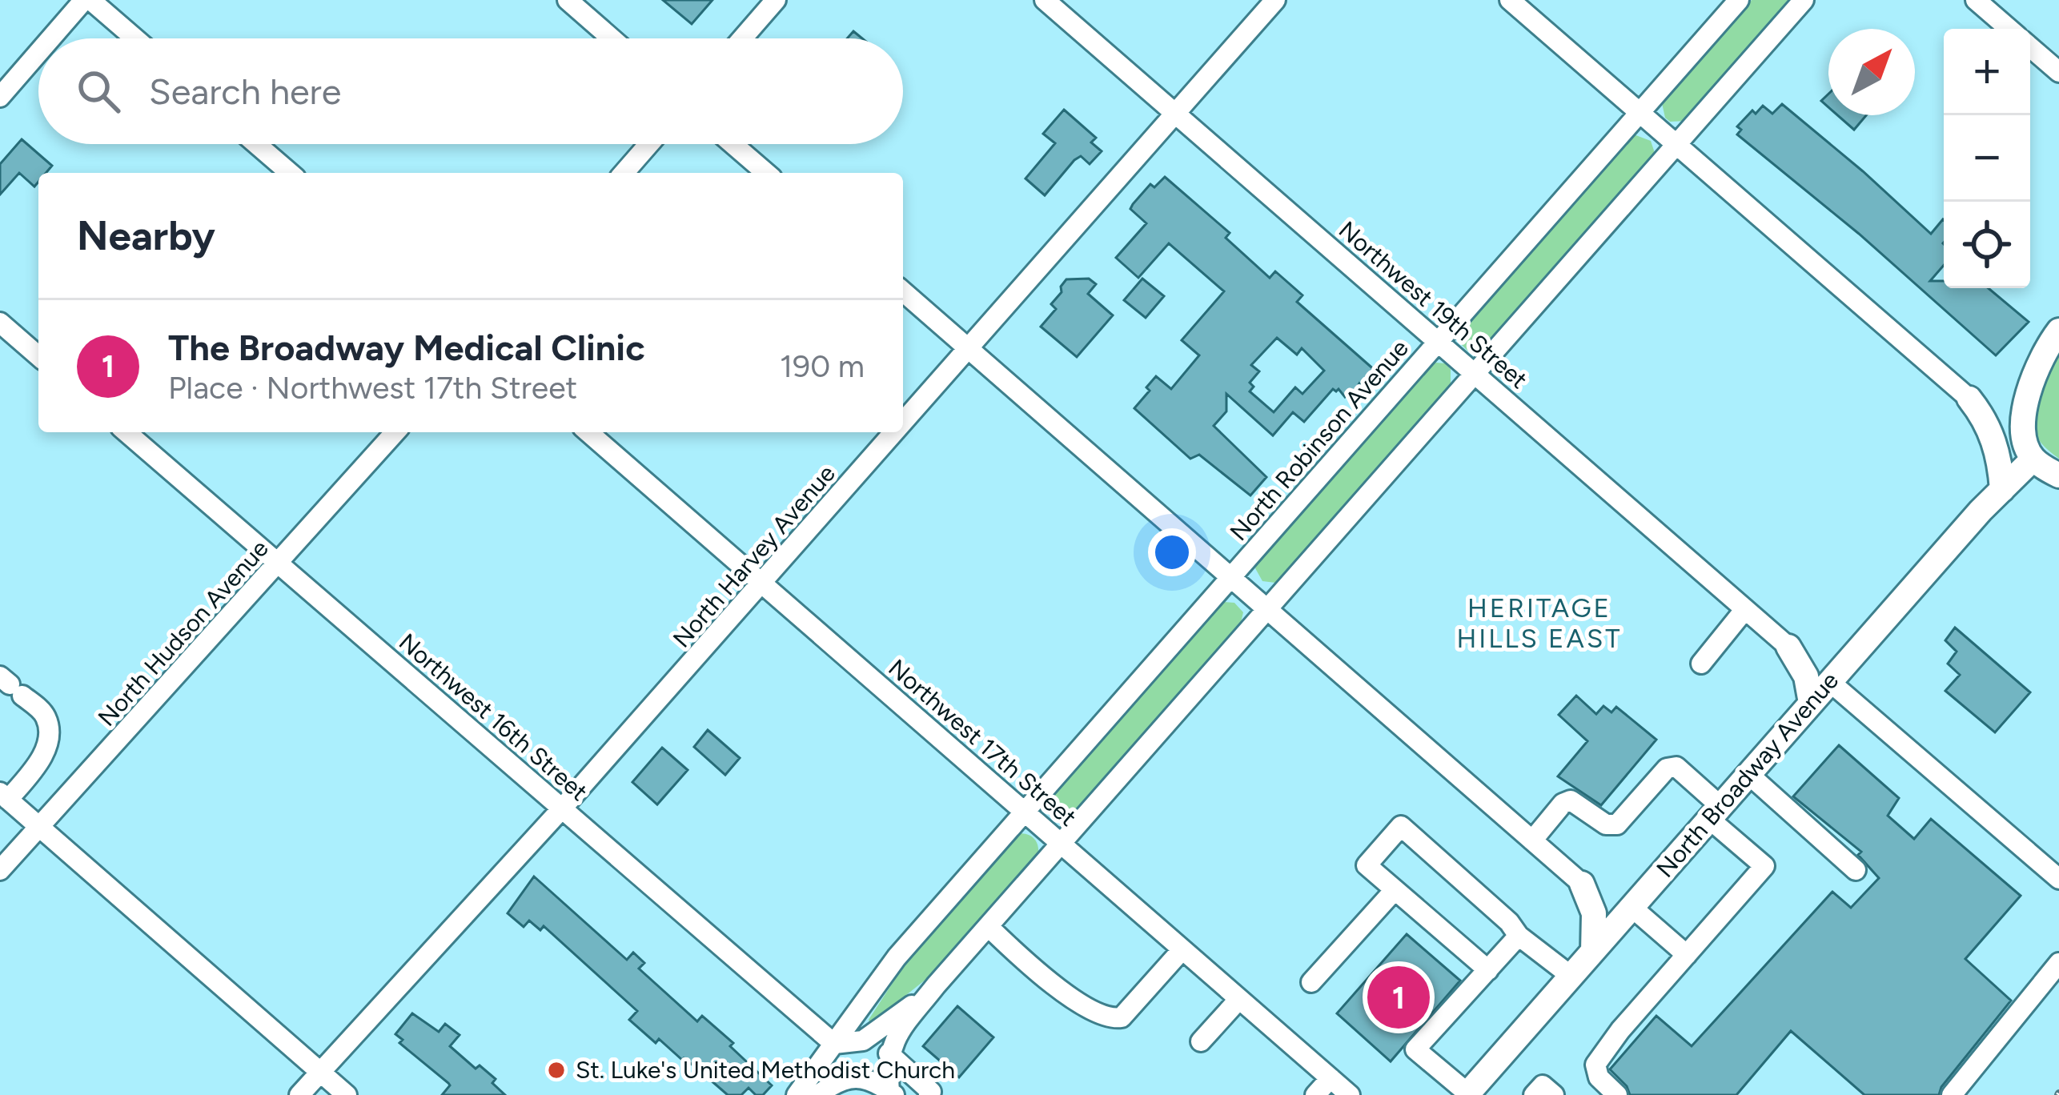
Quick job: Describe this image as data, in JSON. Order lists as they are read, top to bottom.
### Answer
{
  "streets": {
    "main road": ["North Broadway Avenue"],
    "street": [
      "Northwest 19th Street",
      "North Robinson Avenue",
      "North Harvey Avenue",
      "North Hudson Avenue",
      "Northwest 16th Street",
      "Northwest 17th Street"
    ]
  },
  "crossings": [
    ["Northwest 19th Street", "North Robinson Avenue"],
    ["Northwest 19th Street", "North Harvey Avenue"],
    ["North Robinson Avenue", "Northwest 16th Street"],
    ["North Robinson Avenue", "Northwest 17th Street"],
    ["North Harvey Avenue", "Northwest 16th Street"],
    ["North Harvey Avenue", "Northwest 17th Street"],
    ["North Hudson Avenue", "Northwest 16th Street"]
  ],
  "districts": ["HERITAGE HILLS EAST"],
  "places": ["St. Luke's United Methodist Church"],
  "north": "top right",
  "page": {
    "map_buttons": ["+", "−"],
    "search": "Search here",
    "heading": "Nearby",
    "list": [
      {
        "mark": "1",
        "name": "The Broadway Medical Clinic",
        "note": "Place · Northwest 17th Street",
        "value": "190 m"
      }
    ],
    "pins": "1"
  }
}
